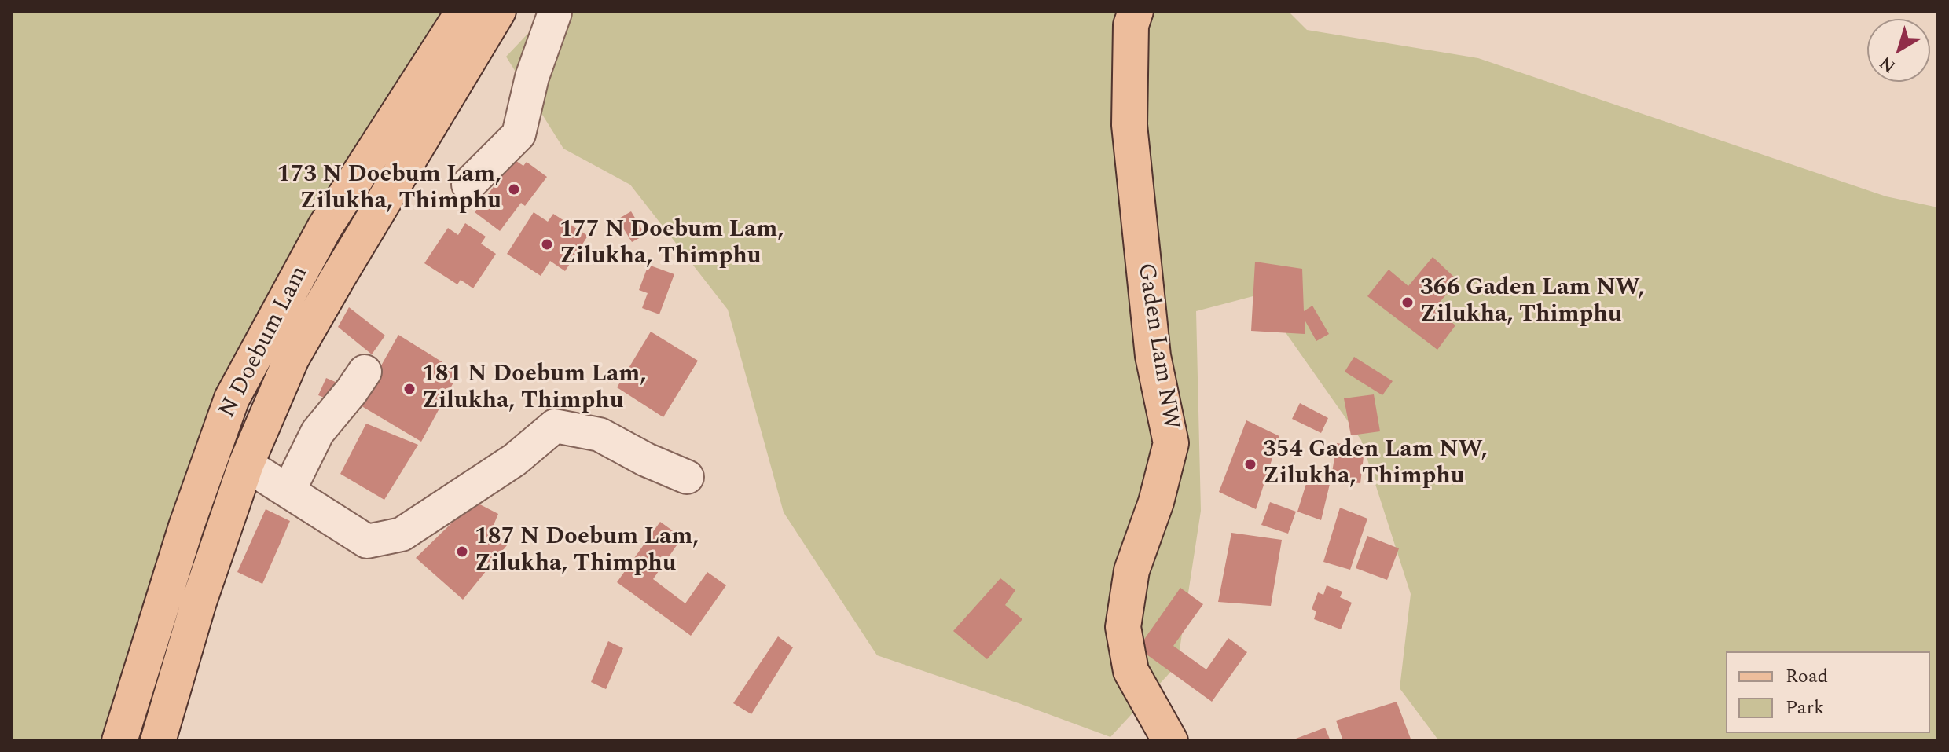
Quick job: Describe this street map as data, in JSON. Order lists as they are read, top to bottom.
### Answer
{
  "streets": {
    "main road": ["N Doebum Lam", "Gaden Lam NW"]
  },
  "places": [
    "173 N Doebum Lam, Zilukha, Thimphu",
    "177 N Doebum Lam, Zilukha, Thimphu",
    "366 Gaden Lam NW, Zilukha, Thimphu",
    "181 N Doebum Lam, Zilukha, Thimphu",
    "354 Gaden Lam NW, Zilukha, Thimphu",
    "187 N Doebum Lam, Zilukha, Thimphu"
  ],
  "legend": ["Road", "Park"],
  "north": "bottom left"
}
